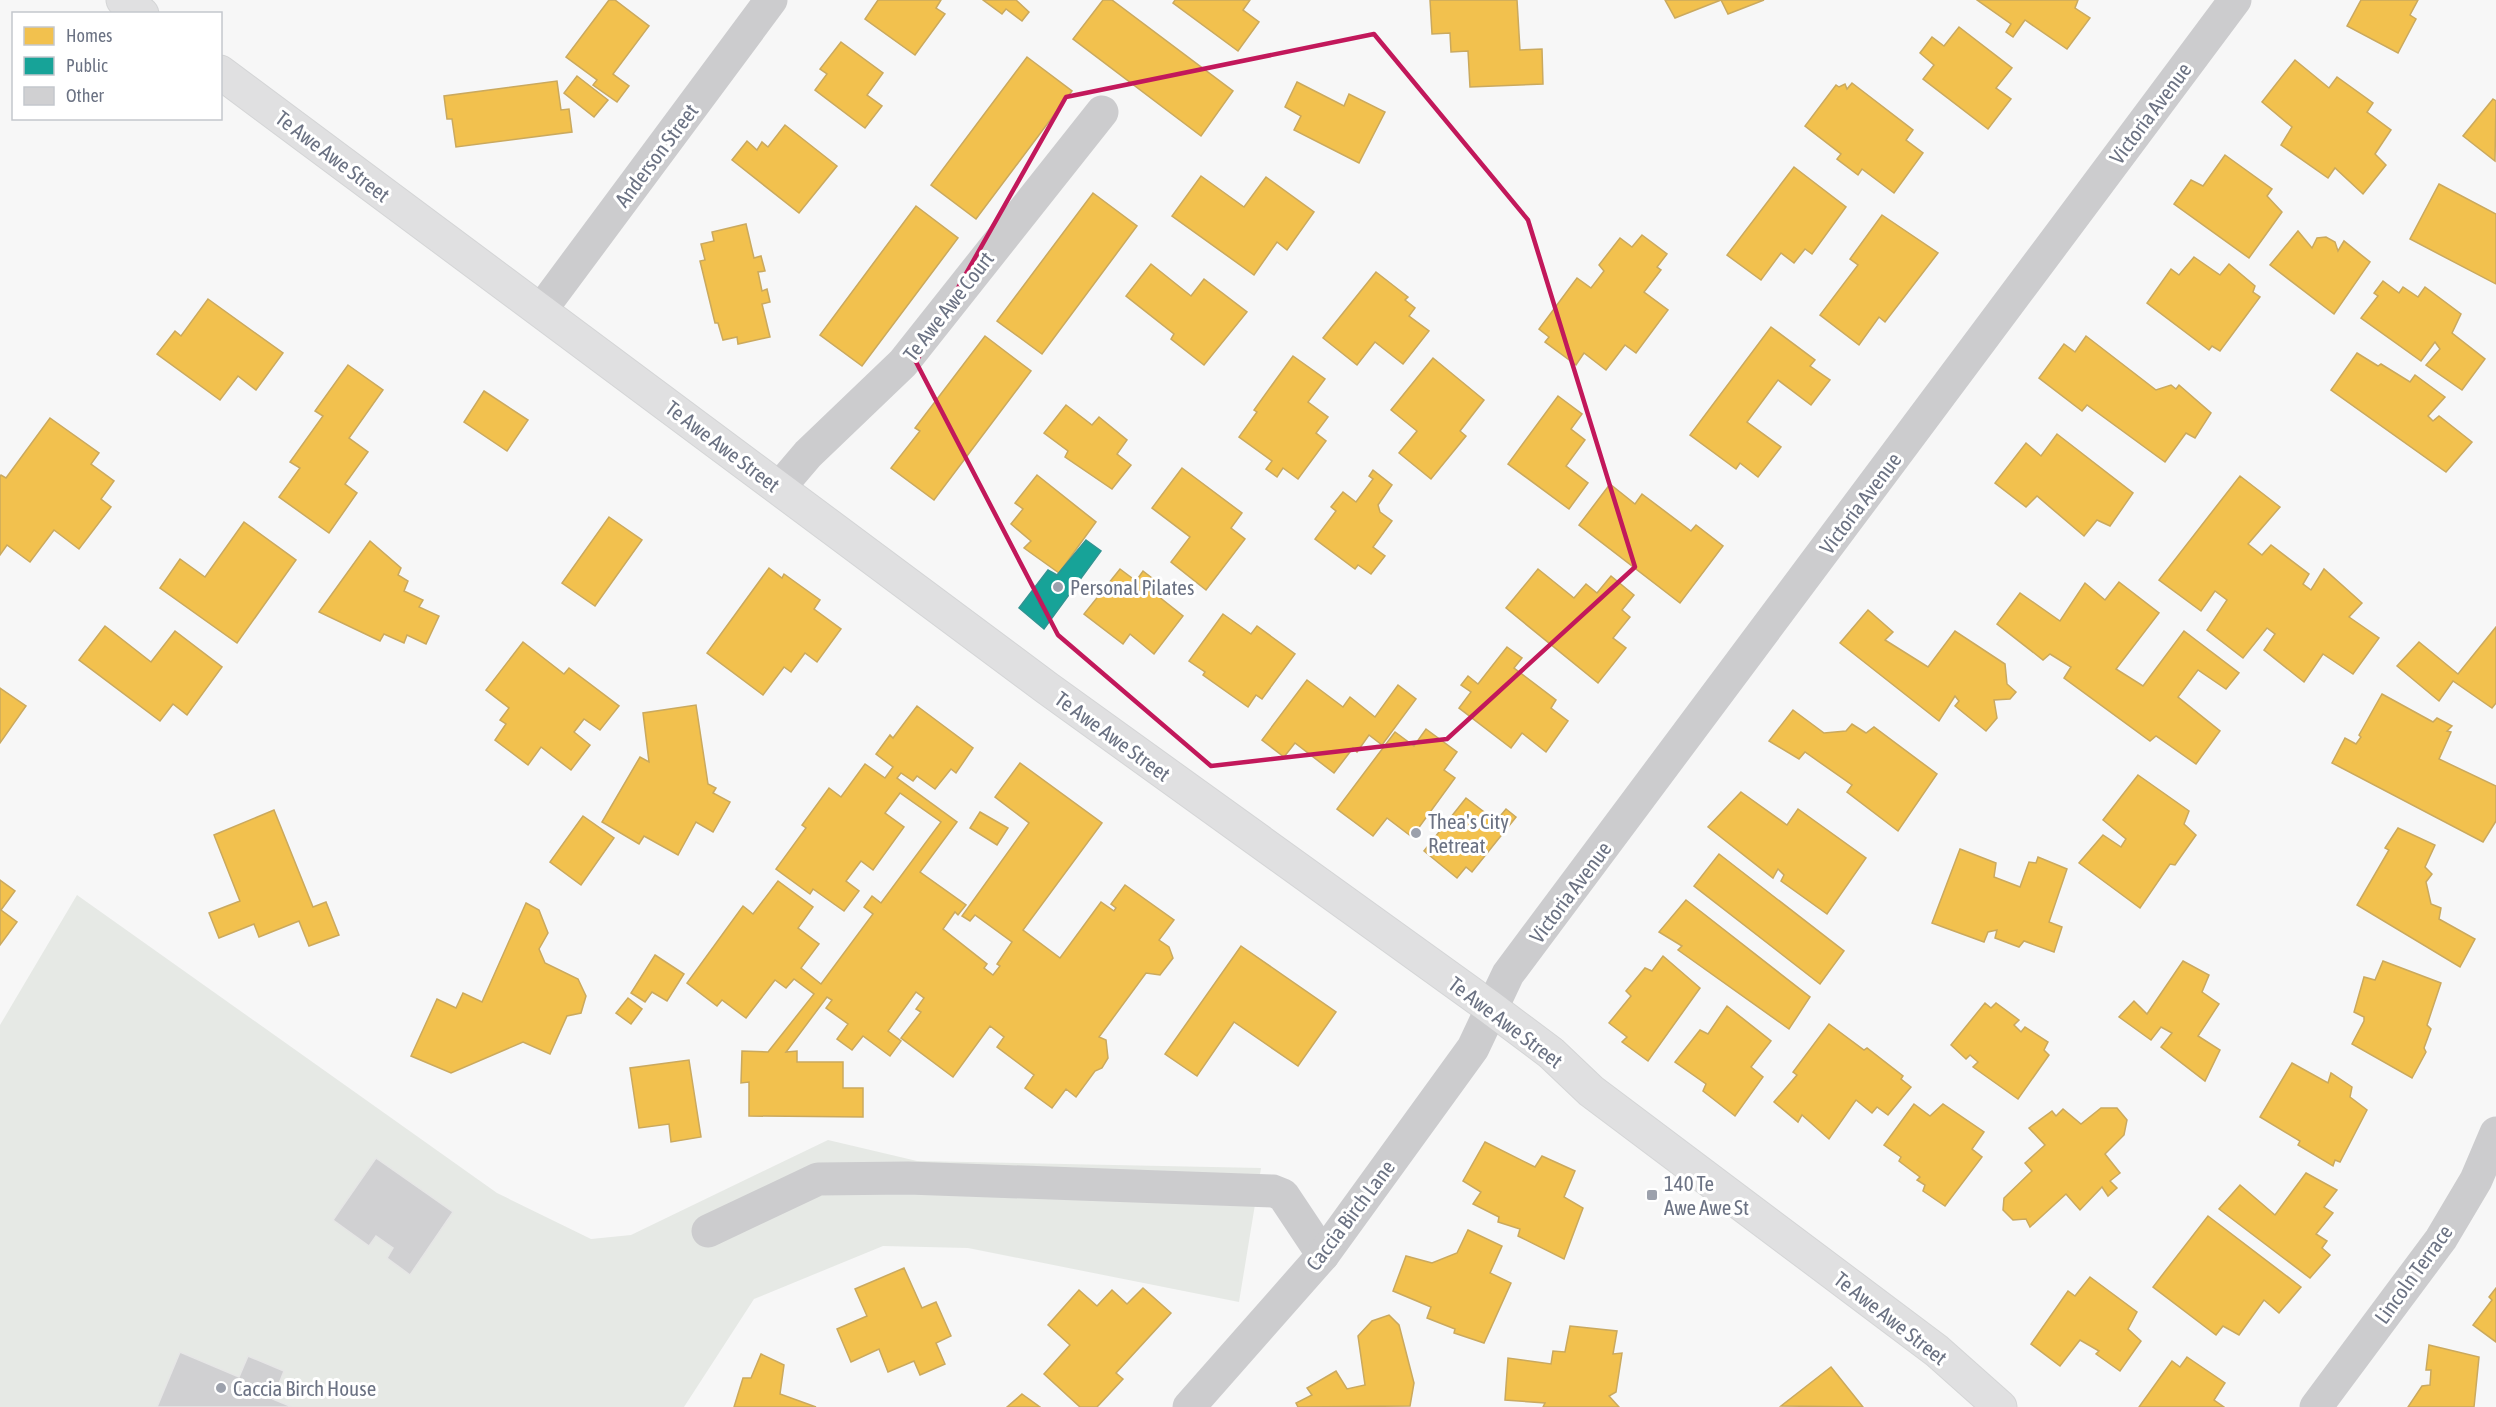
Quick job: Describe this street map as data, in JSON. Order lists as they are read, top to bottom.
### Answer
{
  "streets": {
    "main road": ["Te Awe Awe Street"],
    "street": [
      "Victoria Avenue",
      "Anderson Street",
      "Te Awe Awe Court",
      "Caccia Birch Lane",
      "Lincoln Terrace"
    ]
  },
  "crossings": [
    ["Victoria Avenue", "Te Awe Awe Street"],
    ["Victoria Avenue", "Caccia Birch Lane"],
    ["Anderson Street", "Te Awe Awe Street"],
    ["Te Awe Awe Street", "Te Awe Awe Court"],
    ["Te Awe Awe Street", "Caccia Birch Lane"]
  ],
  "places": {
    "other": ["Personal Pilates", "Thea's City Retreat", "Caccia Birch House"],
    "transit": ["140 Te Awe Awe St"]
  },
  "legend": ["Homes", "Public", "Other"]
}
